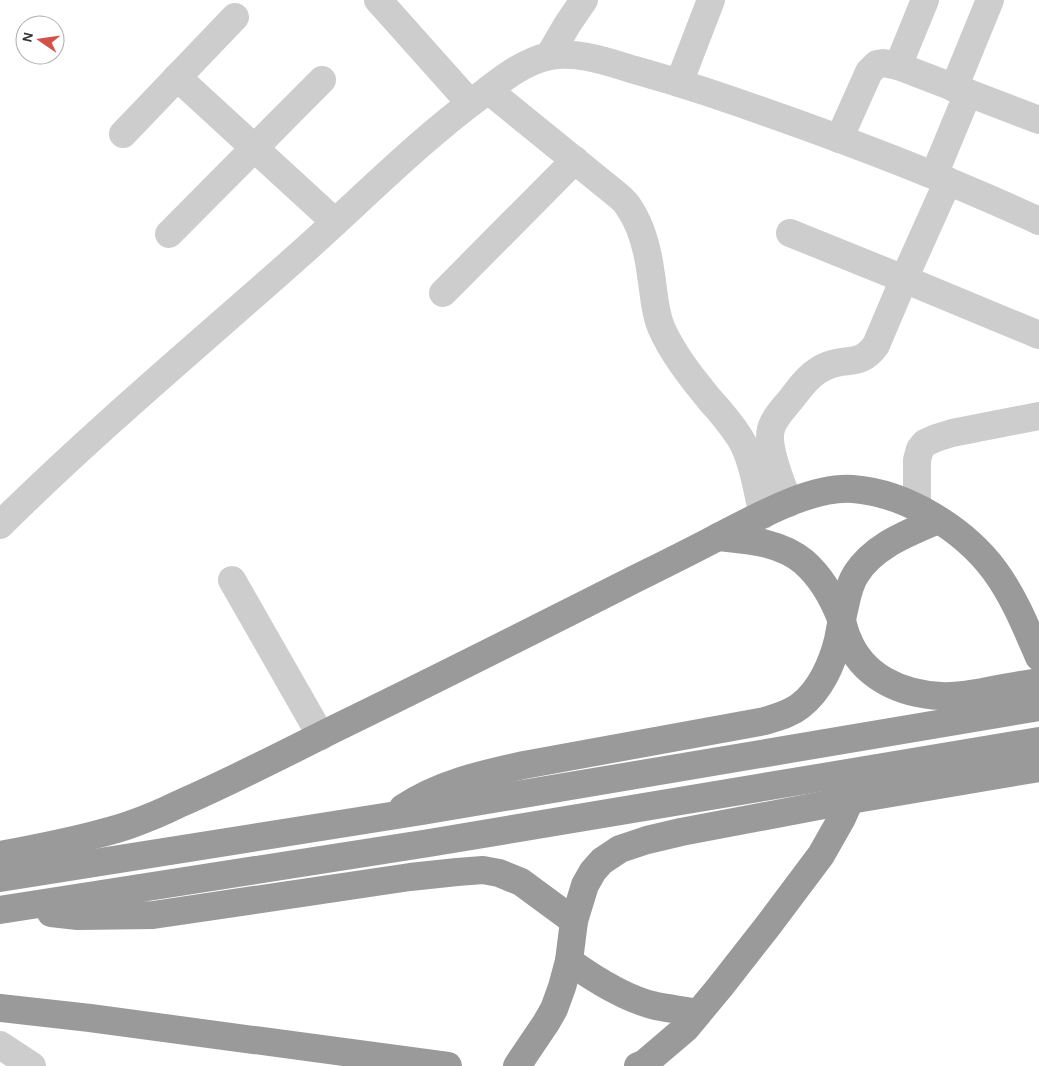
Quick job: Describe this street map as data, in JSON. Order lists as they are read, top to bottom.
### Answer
{
  "north": "left"
}
